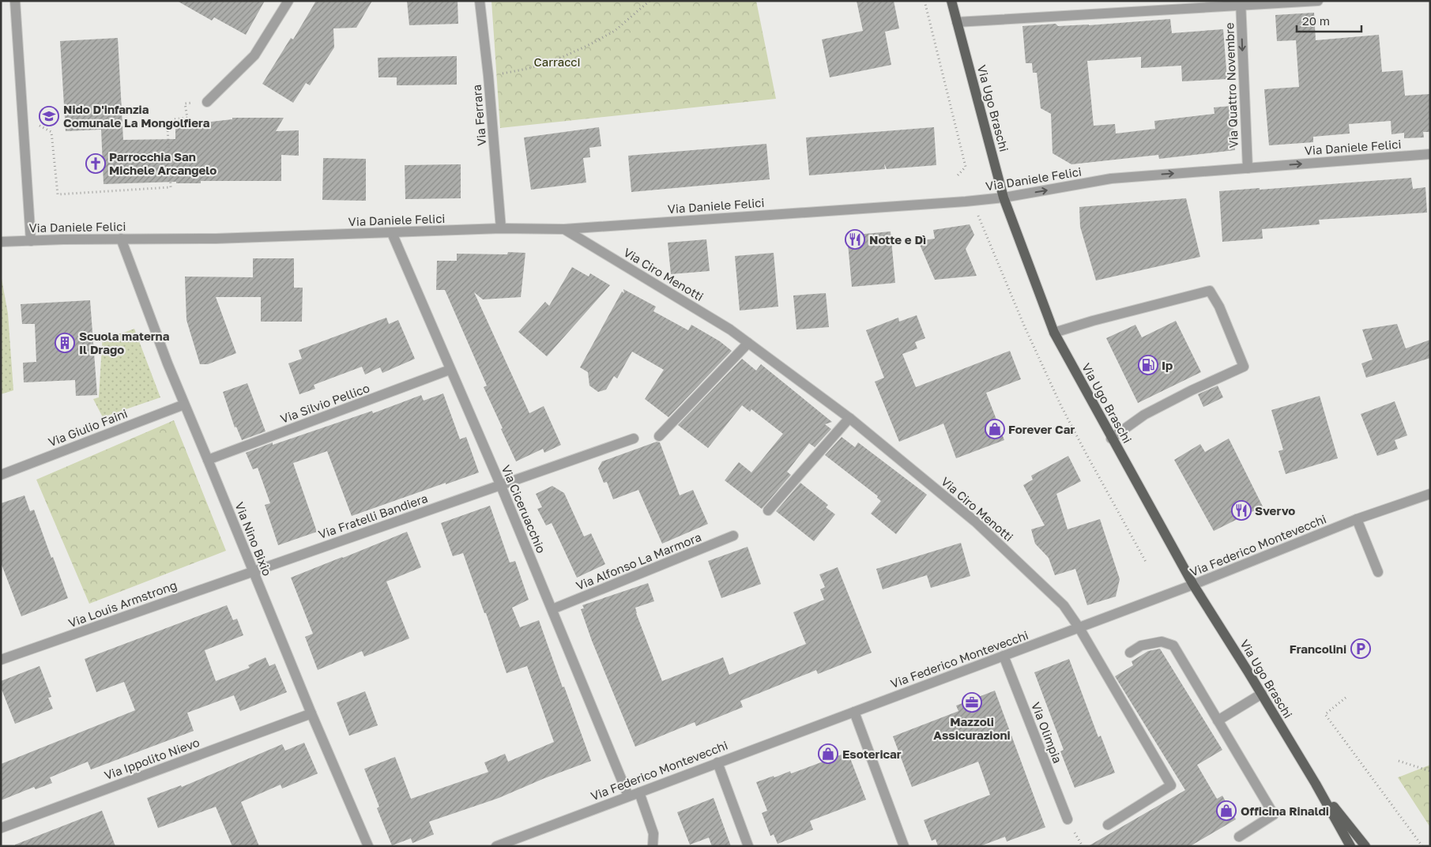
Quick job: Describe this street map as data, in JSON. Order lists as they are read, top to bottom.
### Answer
{
  "streets": {
    "main road": ["Via Ugo Braschi"],
    "street": [
      "Via Quattro Novembre",
      "Via Ferrara",
      "Via Daniele Felici",
      "Via Ciro Menotti",
      "Via Silvio Pellico",
      "Via Giulio Faini",
      "Via Ciceruacchio",
      "Via Fratelli Bandiera",
      "Via Nino Bixio",
      "Via Federico Montevecchi",
      "Via Alfonso La Marmora",
      "Via Louis Armstrong",
      "Via Olimpia",
      "Via Ippolito Nievo"
    ]
  },
  "crossings": [
    ["Via Quattro Novembre", "Via Daniele Felici"],
    ["Via Ugo Braschi", "Via Daniele Felici"],
    ["Via Ugo Braschi", "Via Federico Montevecchi"],
    ["Via Ferrara", "Via Daniele Felici"],
    ["Via Daniele Felici", "Via Ciro Menotti"],
    ["Via Daniele Felici", "Via Ciceruacchio"],
    ["Via Daniele Felici", "Via Nino Bixio"],
    ["Via Ciro Menotti", "Via Federico Montevecchi"],
    ["Via Silvio Pellico", "Via Ciceruacchio"],
    ["Via Silvio Pellico", "Via Nino Bixio"],
    ["Via Giulio Faini", "Via Nino Bixio"],
    ["Via Ciceruacchio", "Via Fratelli Bandiera"],
    ["Via Ciceruacchio", "Via Federico Montevecchi"],
    ["Via Ciceruacchio", "Via Alfonso La Marmora"],
    ["Via Fratelli Bandiera", "Via Nino Bixio"],
    ["Via Fratelli Bandiera", "Via Louis Armstrong"],
    ["Via Nino Bixio", "Via Louis Armstrong"],
    ["Via Nino Bixio", "Via Ippolito Nievo"],
    ["Via Federico Montevecchi", "Via Olimpia"]
  ],
  "one_way": ["Via Quattro Novembre"],
  "parks": ["Carracci"],
  "places": {
    "school or university": ["Nido D'infanzia Comunale La Mongolfiera"],
    "church": ["Parrocchia San Michele Arcangelo"],
    "restaurant": ["Notte e Dì", "Svervo"],
    "building": ["Scuola materna Il Drago"],
    "fuel station": ["Ip"],
    "shop": ["Forever Car", "Esotericar", "Officina Rinaldi"],
    "parking": ["Francolini"],
    "office": ["Mazzoli Assicurazioni"]
  },
  "scale_bar": "20 m"
}
